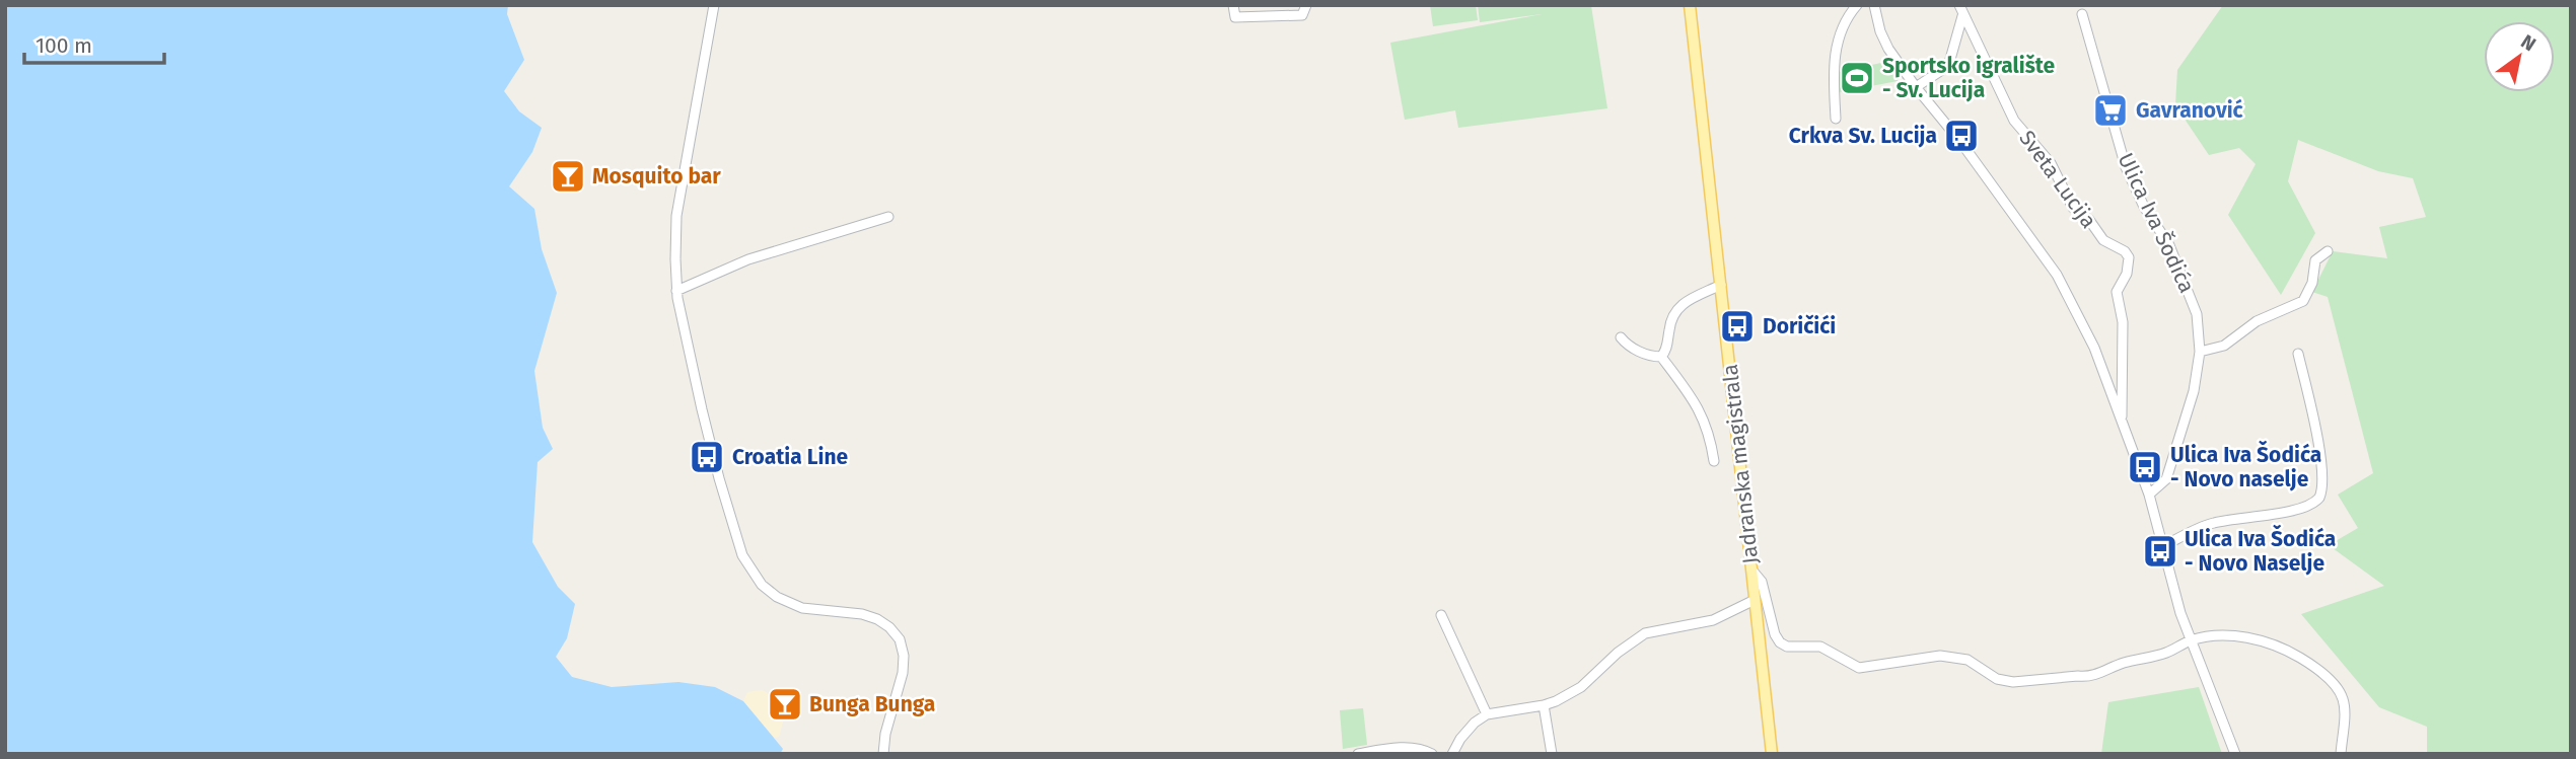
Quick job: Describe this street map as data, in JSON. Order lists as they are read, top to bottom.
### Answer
{
  "streets": {
    "main road": ["Jadranska magistrala"],
    "street": ["Sveta Lucija", "Ulica Iva Šodića"]
  },
  "crossings": [
    ["Sveta Lucija", "Ulica Iva Šodića"]
  ],
  "places": {
    "sports": ["Sportsko igralište - Sv. Lucija"],
    "supermarket": ["Gavranović"],
    "bus stop": [
      "Crkva Sv. Lucija",
      "Doričići",
      "Croatia Line",
      "Ulica Iva Šodića - Novo naselje",
      "Ulica Iva Šodića - Novo Naselje"
    ],
    "bar": ["Mosquito bar", "Bunga Bunga"]
  },
  "scale_bar": "100 m",
  "north": "top right"
}
